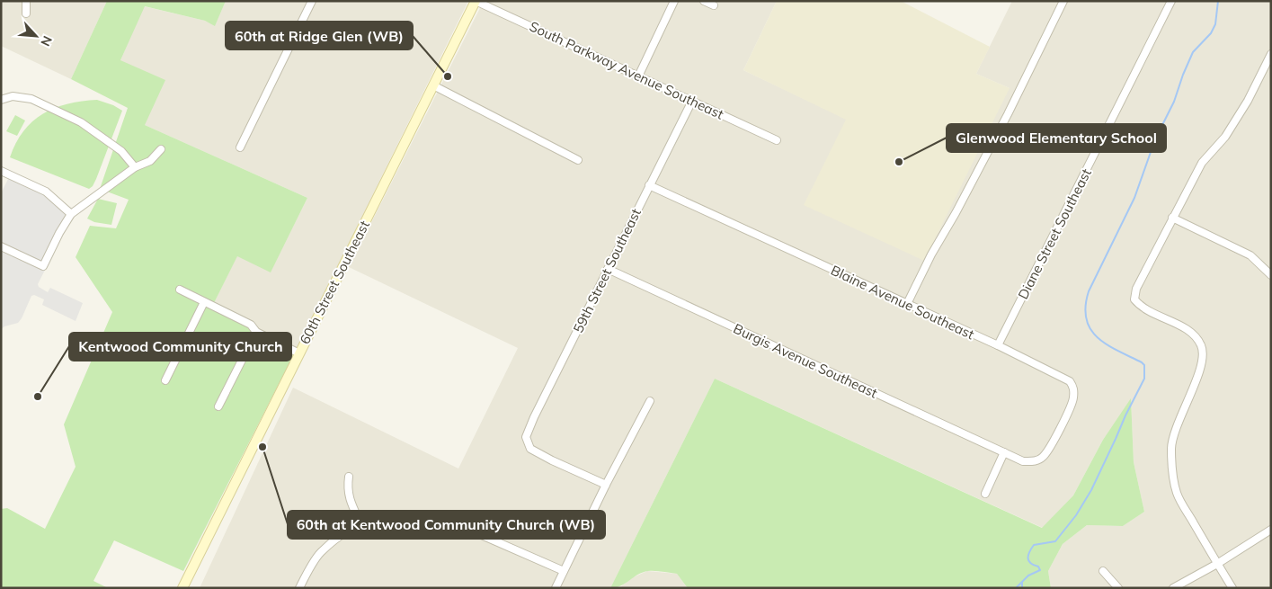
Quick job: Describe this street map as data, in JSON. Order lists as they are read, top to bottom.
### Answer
{
  "streets": {
    "main road": ["60th Street Southeast"],
    "street": [
      "South Parkway Avenue Southeast",
      "Diane Street Southeast",
      "59th Street Southeast",
      "Blaine Avenue Southeast",
      "Burgis Avenue Southeast"
    ]
  },
  "crossings": [
    ["South Parkway Avenue Southeast", "59th Street Southeast"],
    ["South Parkway Avenue Southeast", "60th Street Southeast"],
    ["Diane Street Southeast", "Blaine Avenue Southeast"],
    ["59th Street Southeast", "Blaine Avenue Southeast"],
    ["59th Street Southeast", "Burgis Avenue Southeast"],
    ["Blaine Avenue Southeast", "Burgis Avenue Southeast"]
  ],
  "places": [
    "60th at Ridge Glen (WB)",
    "Glenwood Elementary School",
    "Kentwood Community Church",
    "60th at Kentwood Community Church (WB)"
  ],
  "north": "bottom right"
}
